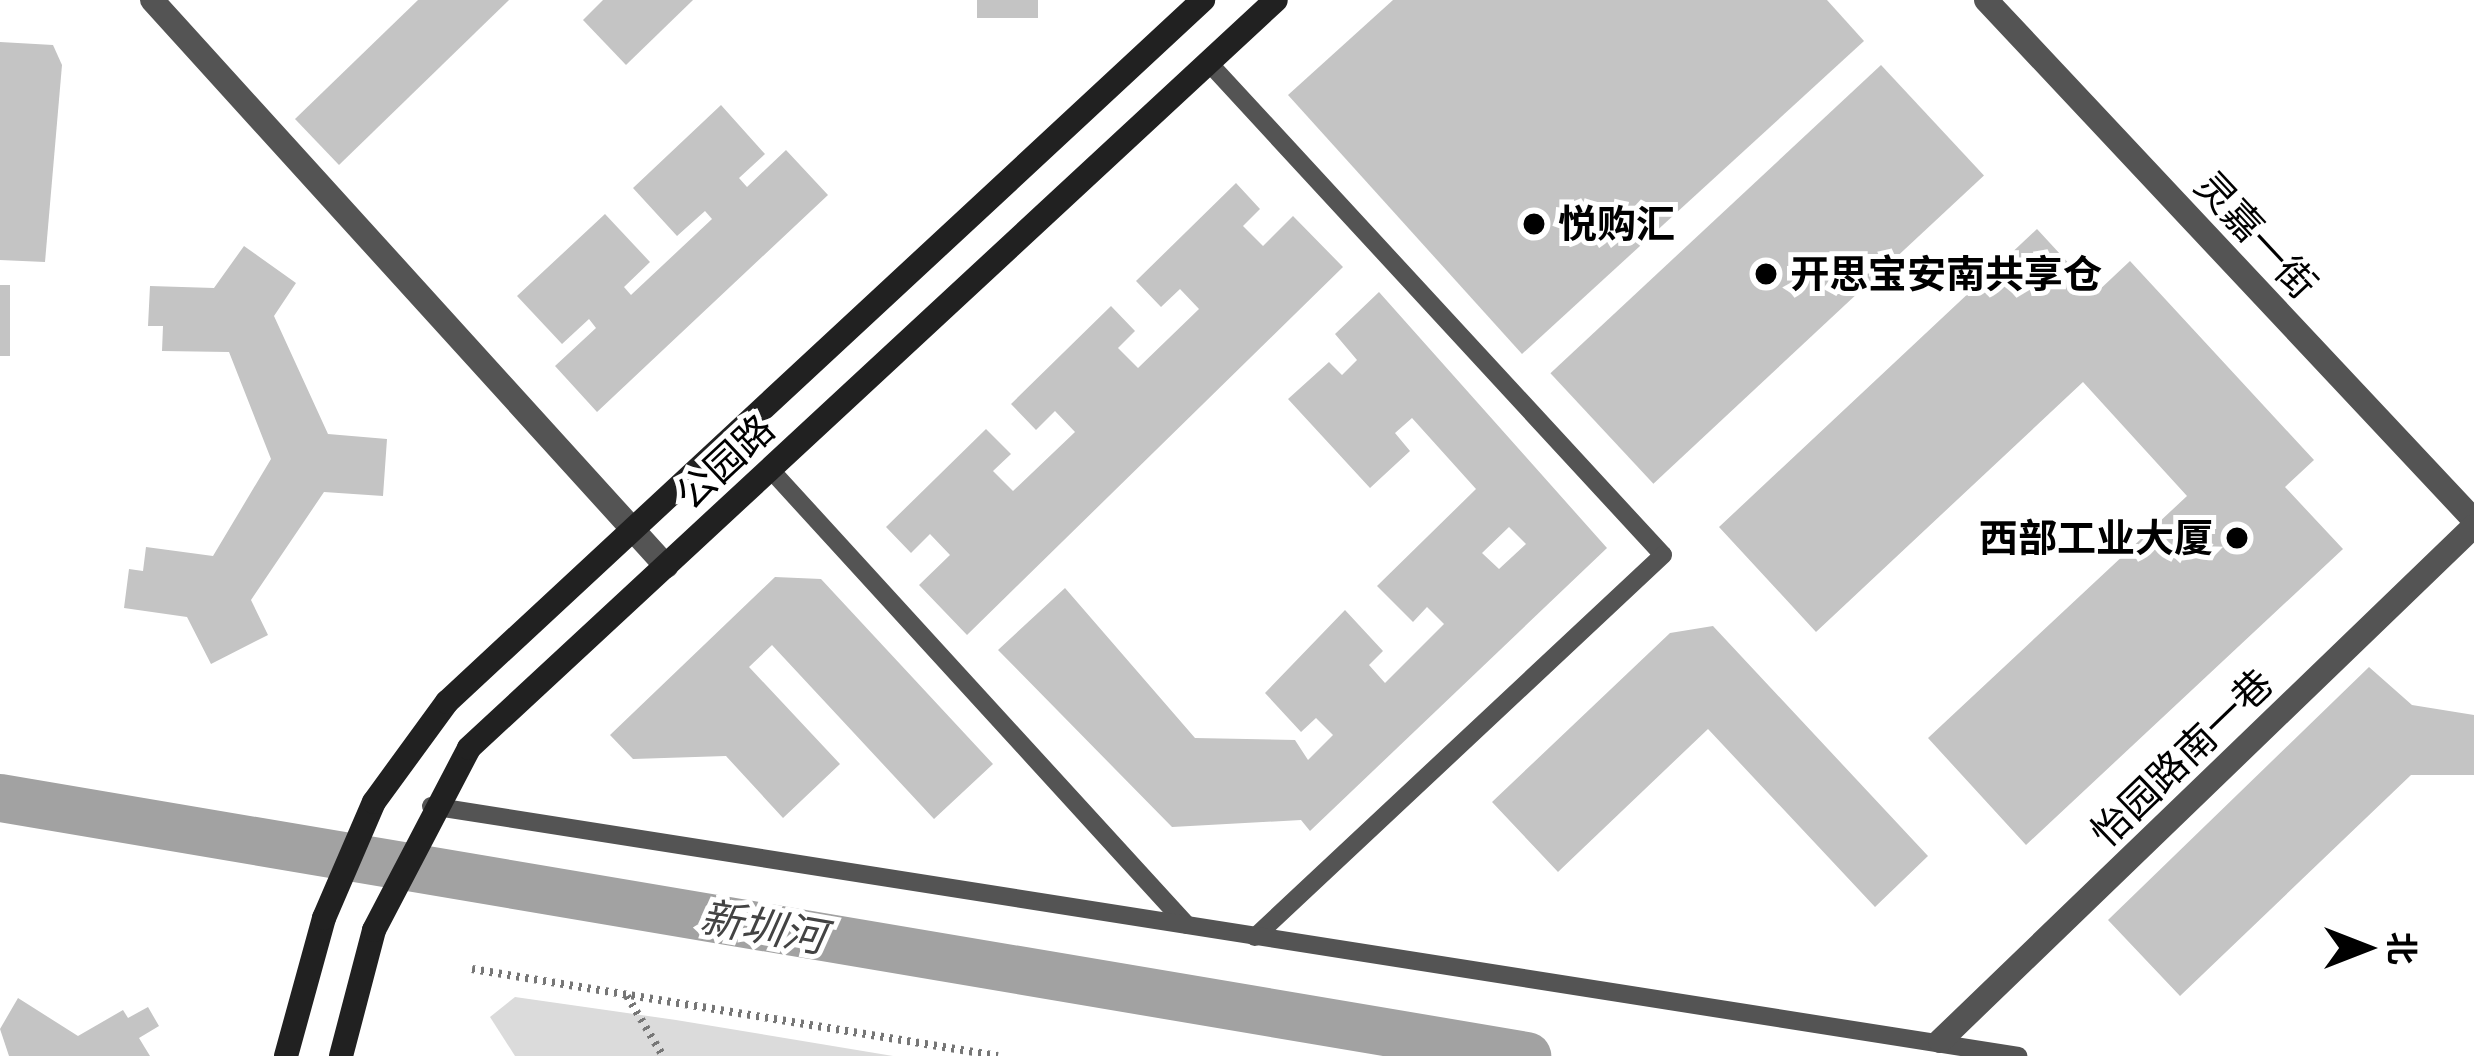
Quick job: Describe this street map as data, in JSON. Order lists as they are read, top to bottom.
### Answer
{
  "streets": {
    "main road": ["公园路"],
    "street": ["灵嘉一街", "怡园路南一巷"]
  },
  "crossings": [
    ["灵嘉一街", "怡园路南一巷"]
  ],
  "water": ["新圳河"],
  "places": ["悦购汇", "开思宝安南共享仓", "西部工业大厦"],
  "north": "right"
}
